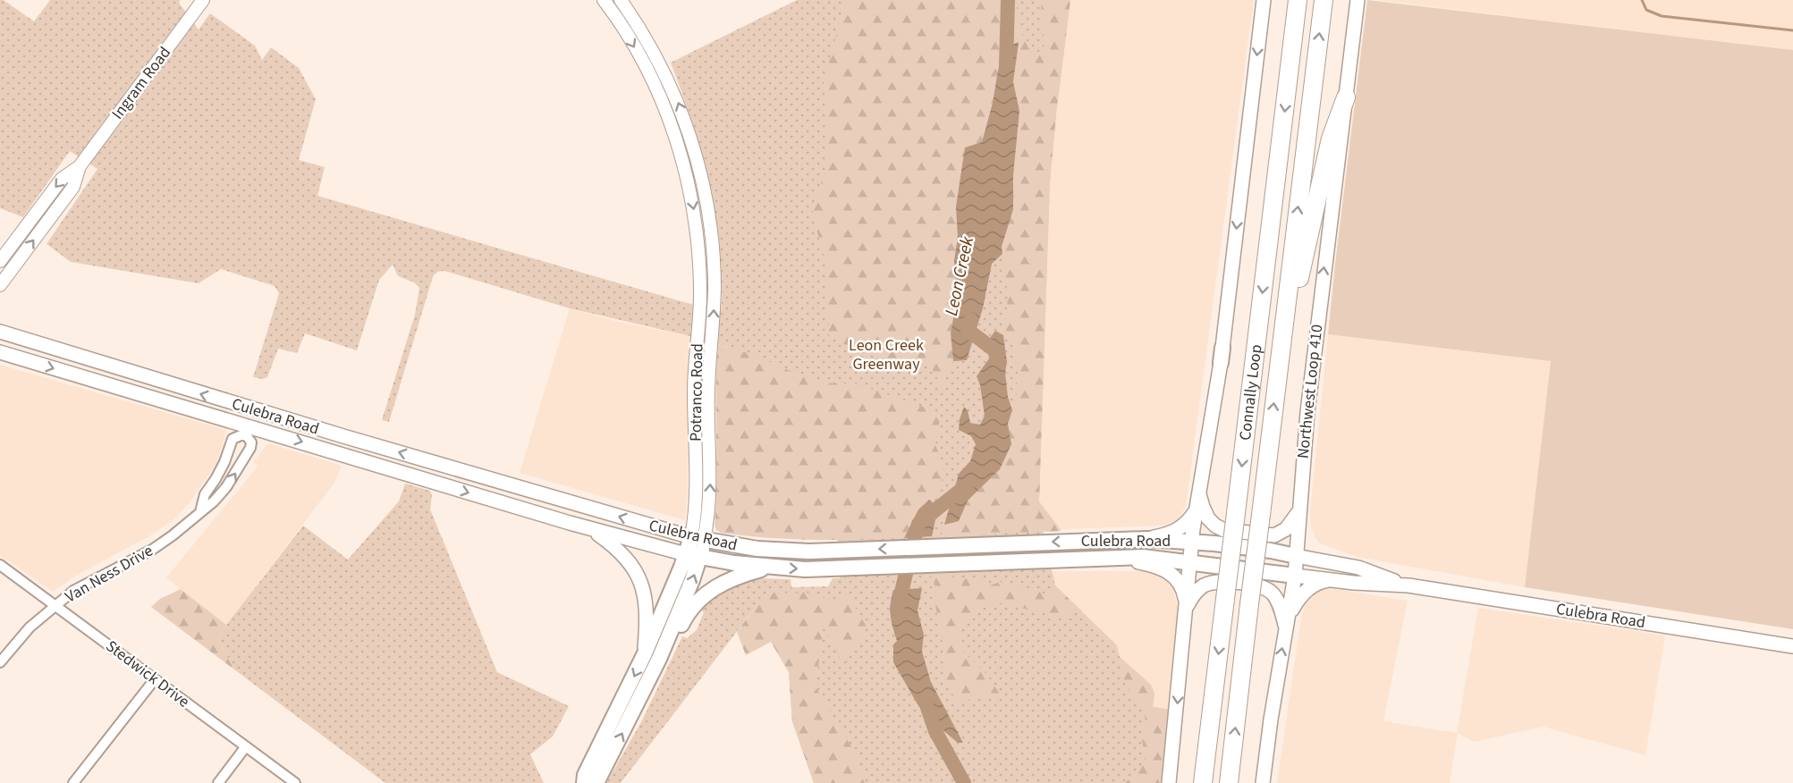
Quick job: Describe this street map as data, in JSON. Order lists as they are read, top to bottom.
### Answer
{
  "streets": {
    "highway": ["Connally Loop"],
    "main road": ["Northwest Loop 410", "Potranco Road", "Culebra Road"],
    "street": ["Ingram Road", "Van Ness Drive", "Stedwick Drive"]
  },
  "crossings": [
    ["Northwest Loop 410", "Culebra Road"],
    ["Potranco Road", "Culebra Road"],
    ["Culebra Road", "Van Ness Drive"],
    ["Van Ness Drive", "Stedwick Drive"]
  ],
  "water": ["Leon Creek"],
  "parks": ["Leon Creek Greenway"]
}
